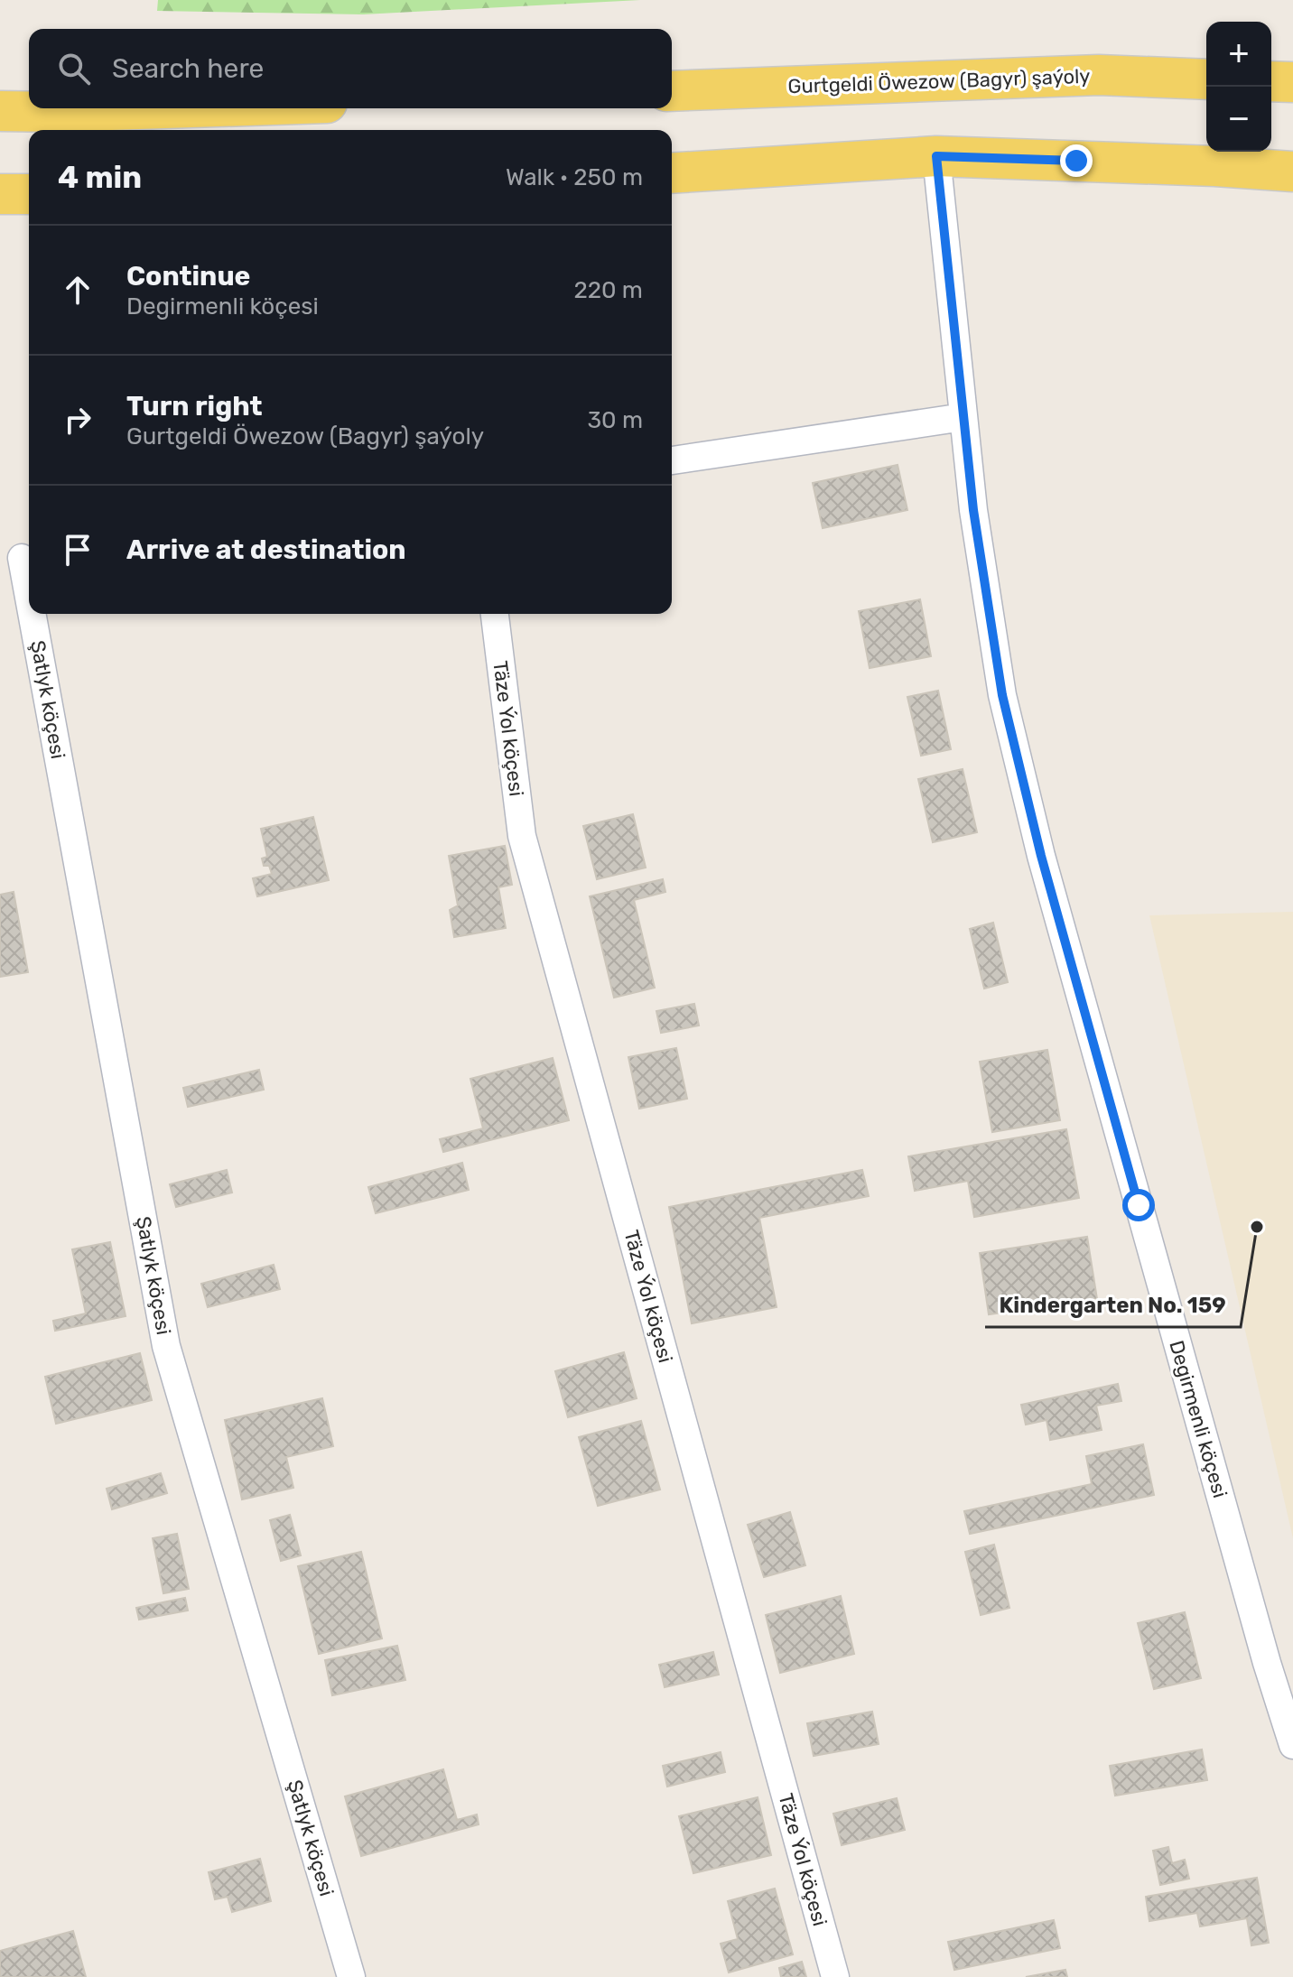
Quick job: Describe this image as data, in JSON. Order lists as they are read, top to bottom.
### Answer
{
  "streets": {
    "main road": ["Gurtgeldi Öwezow (Bagyr) şaýoly"],
    "street": ["Şatlyk köçesi", "Täze Ýol köçesi", "Degirmenli köçesi"]
  },
  "places": ["Kindergarten No. 159"],
  "page": {
    "map_buttons": ["+", "−"],
    "search": "Search here",
    "heading": ["4 min", "Walk · 250 m"],
    "list": [
      ["Continue", "Degirmenli köçesi", "220 m"],
      ["Turn right", "Gurtgeldi Öwezow (Bagyr) şaýoly", "30 m"],
      "Arrive at destination"
    ]
  }
}
